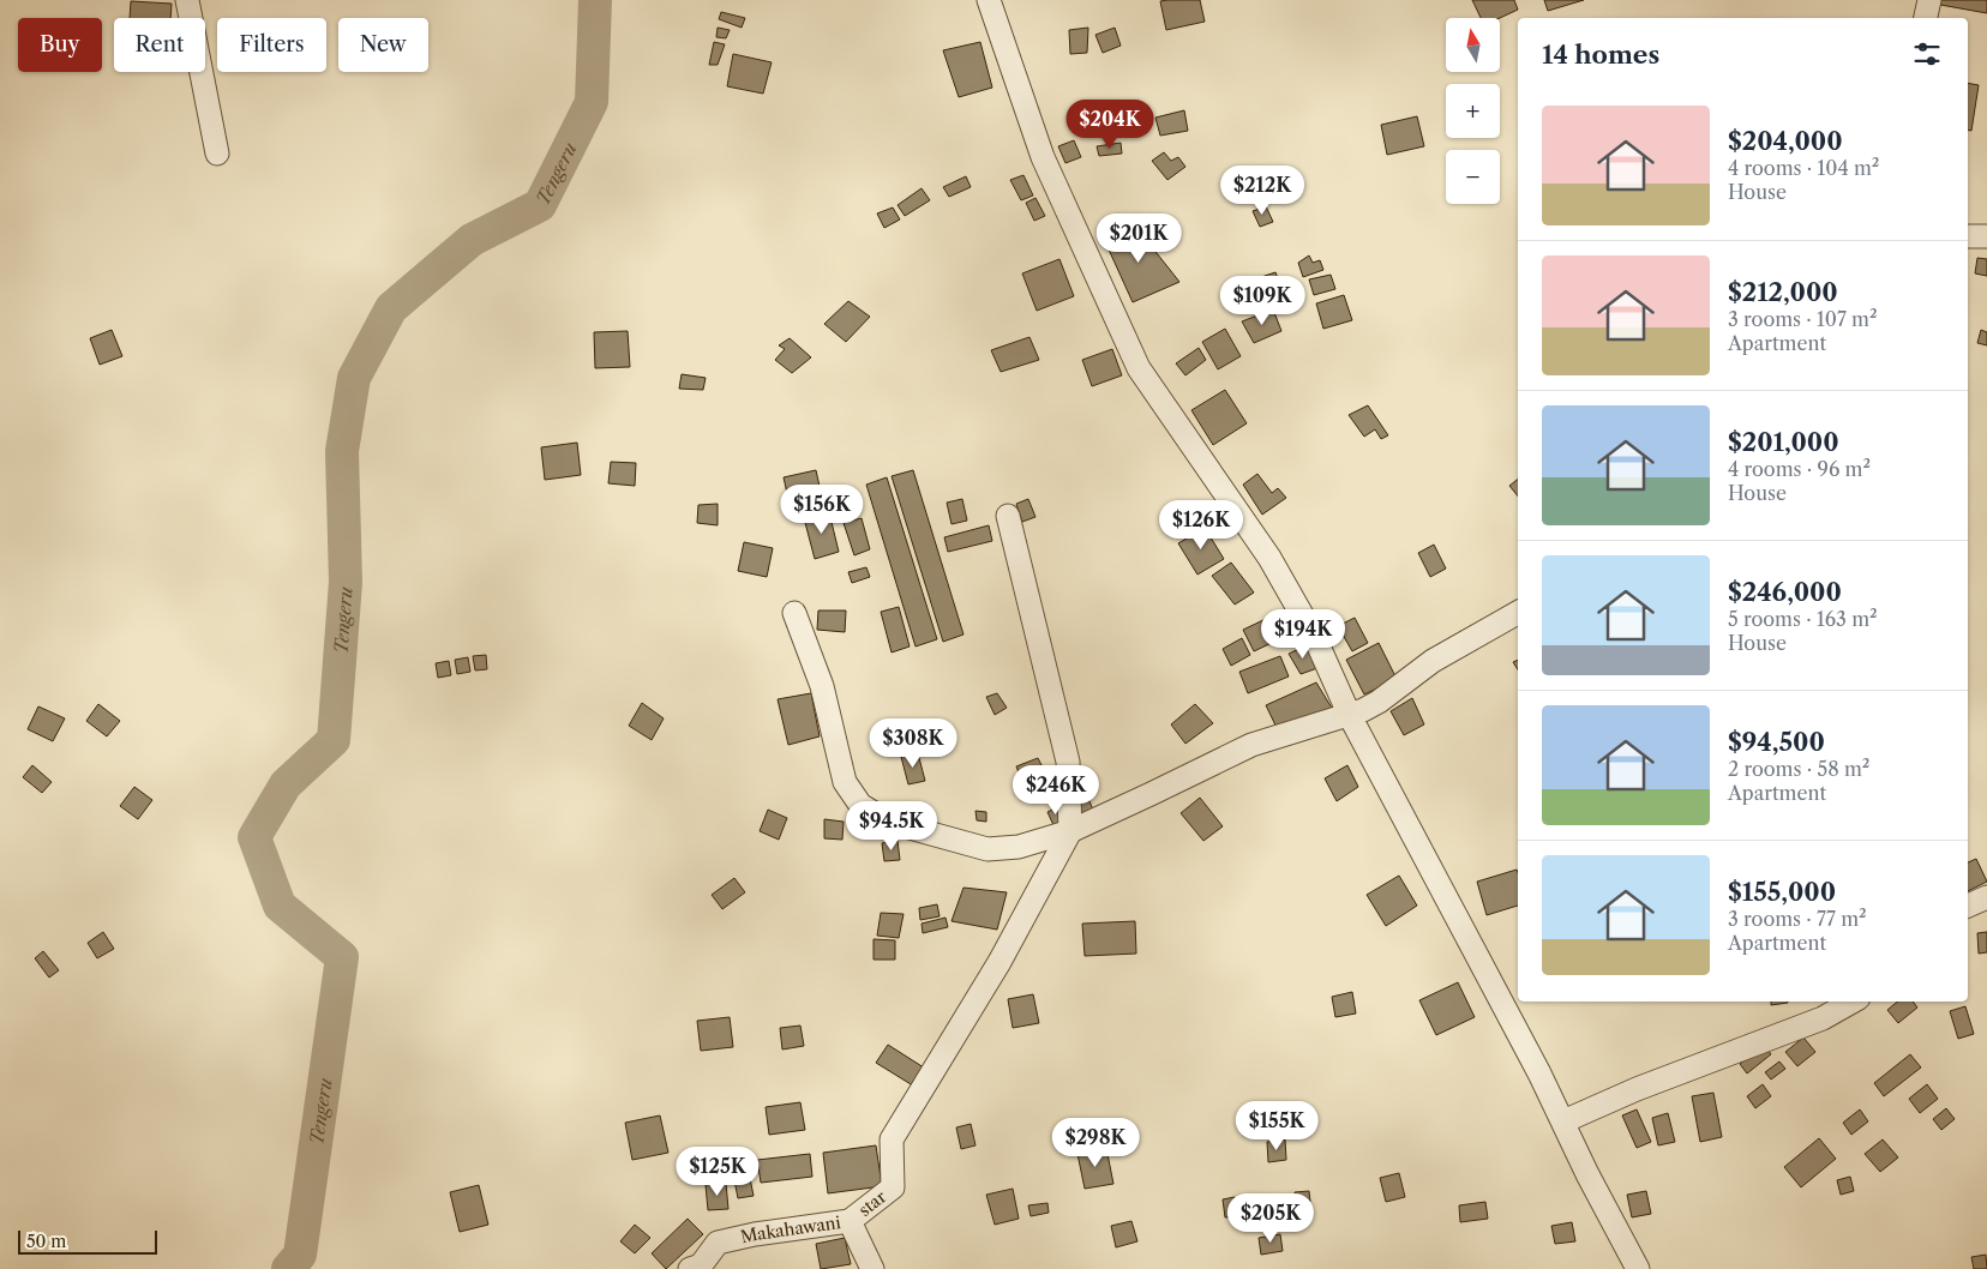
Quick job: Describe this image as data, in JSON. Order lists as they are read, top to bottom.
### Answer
{
  "streets": {
    "street": ["star", "Makahawani"]
  },
  "crossings": [
    ["star", "Makahawani"]
  ],
  "water": ["Tengeru"],
  "scale_bar": "50 m",
  "north": "top",
  "page": {
    "map_buttons": ["+", "−"],
    "chip": [
      "Buy",
      "Rent",
      "Filters",
      "New"
    ],
    "heading": "14 homes",
    "list": [
      {
        "name": "$204,000",
        "note": "4 rooms · 104 m² · House"
      },
      {
        "name": "$212,000",
        "note": "3 rooms · 107 m² · Apartment"
      },
      {
        "name": "$201,000",
        "note": "4 rooms · 96 m² · House"
      },
      {
        "name": "$246,000",
        "note": "5 rooms · 163 m² · House"
      },
      {
        "name": "$94,500",
        "note": "2 rooms · 58 m² · Apartment"
      },
      {
        "name": "$155,000",
        "note": "3 rooms · 77 m² · Apartment"
      }
    ],
    "price": [
      "$204K",
      "$212K",
      "$201K",
      "$109K",
      "$156K",
      "$126K",
      "$194K",
      "$308K",
      "$246K",
      "$94.5K",
      "$155K",
      "$298K",
      "$125K",
      "$205K"
    ],
    "scale": "50 m"
  }
}
